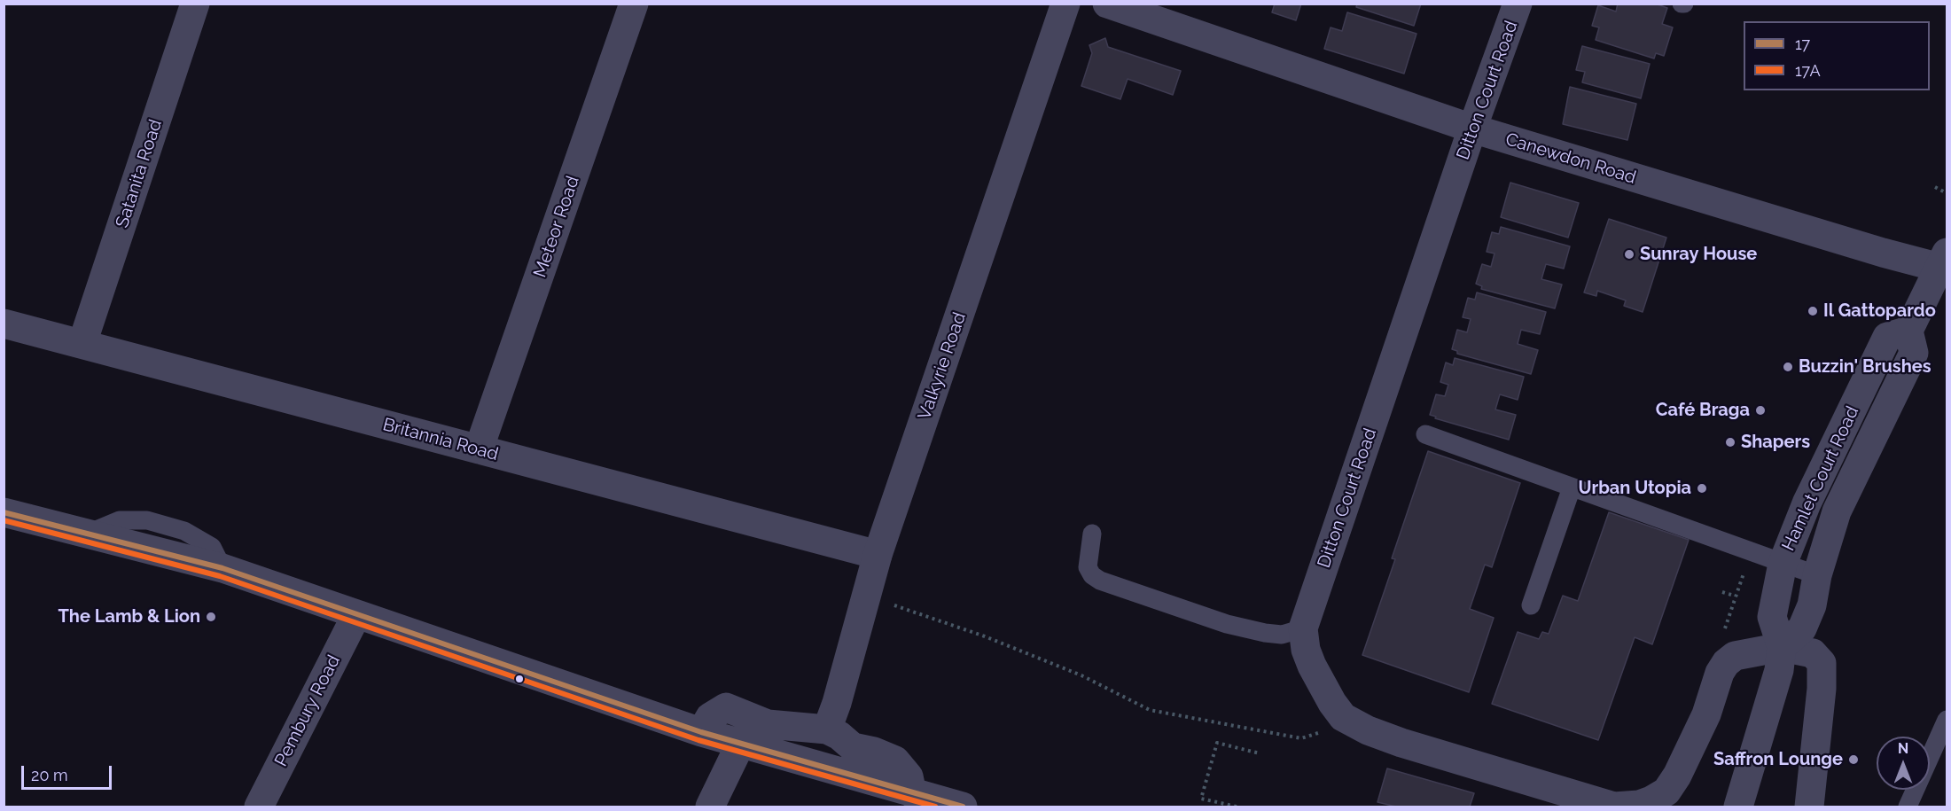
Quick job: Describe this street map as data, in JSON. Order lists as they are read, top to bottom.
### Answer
{
  "streets": {
    "street": [
      "Ditton Court Road",
      "Canewdon Road",
      "Satanita Road",
      "Meteor Road",
      "Valkyrie Road",
      "Britannia Road",
      "Hamlet Court Road",
      "Pembury Road"
    ]
  },
  "crossings": [
    ["Ditton Court Road", "Canewdon Road"],
    ["Ditton Court Road", "Hamlet Court Road"],
    ["Satanita Road", "Britannia Road"],
    ["Meteor Road", "Britannia Road"],
    ["Valkyrie Road", "Britannia Road"]
  ],
  "places": [
    "Sunray House",
    "Il Gattopardo",
    "Buzzin' Brushes",
    "Café Braga",
    "Shapers",
    "Urban Utopia",
    "The Lamb & Lion",
    "Saffron Lounge"
  ],
  "lines": ["transit line 17", "transit line 17A"],
  "legend": ["17", "17A"],
  "scale_bar": "20 m",
  "north": "top"
}
